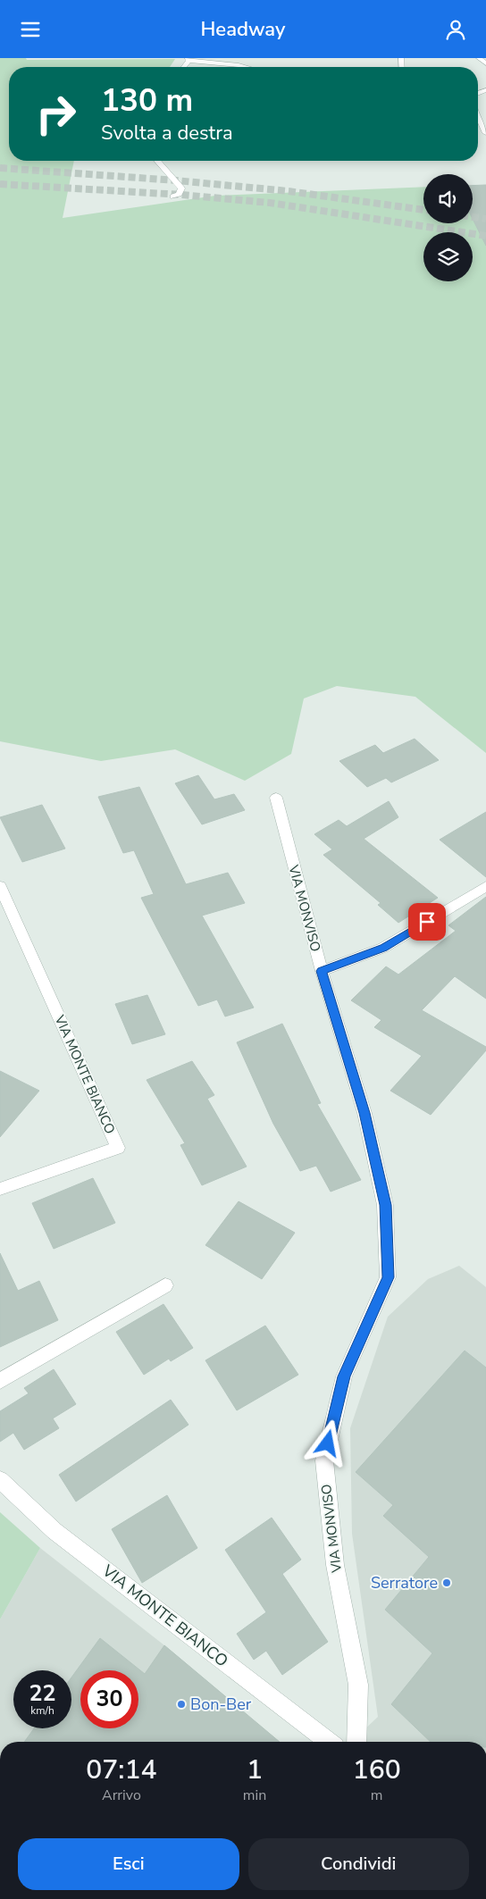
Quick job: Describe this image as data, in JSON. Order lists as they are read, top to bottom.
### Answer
{
  "streets": {
    "street": ["VIA MONVISO", "VIA MONTE BIANCO"]
  },
  "places": ["Serratore", "Bon-Ber"],
  "page": {
    "header": "Headway",
    "turn": ["130 m", "Svolta a destra"],
    "speed": "22 km/h",
    "limit": "30",
    "eta": [
      "07:14",
      "Arrivo",
      "1",
      "min",
      "160",
      "m"
    ],
    "buttons": ["Esci", "Condividi"]
  }
}
